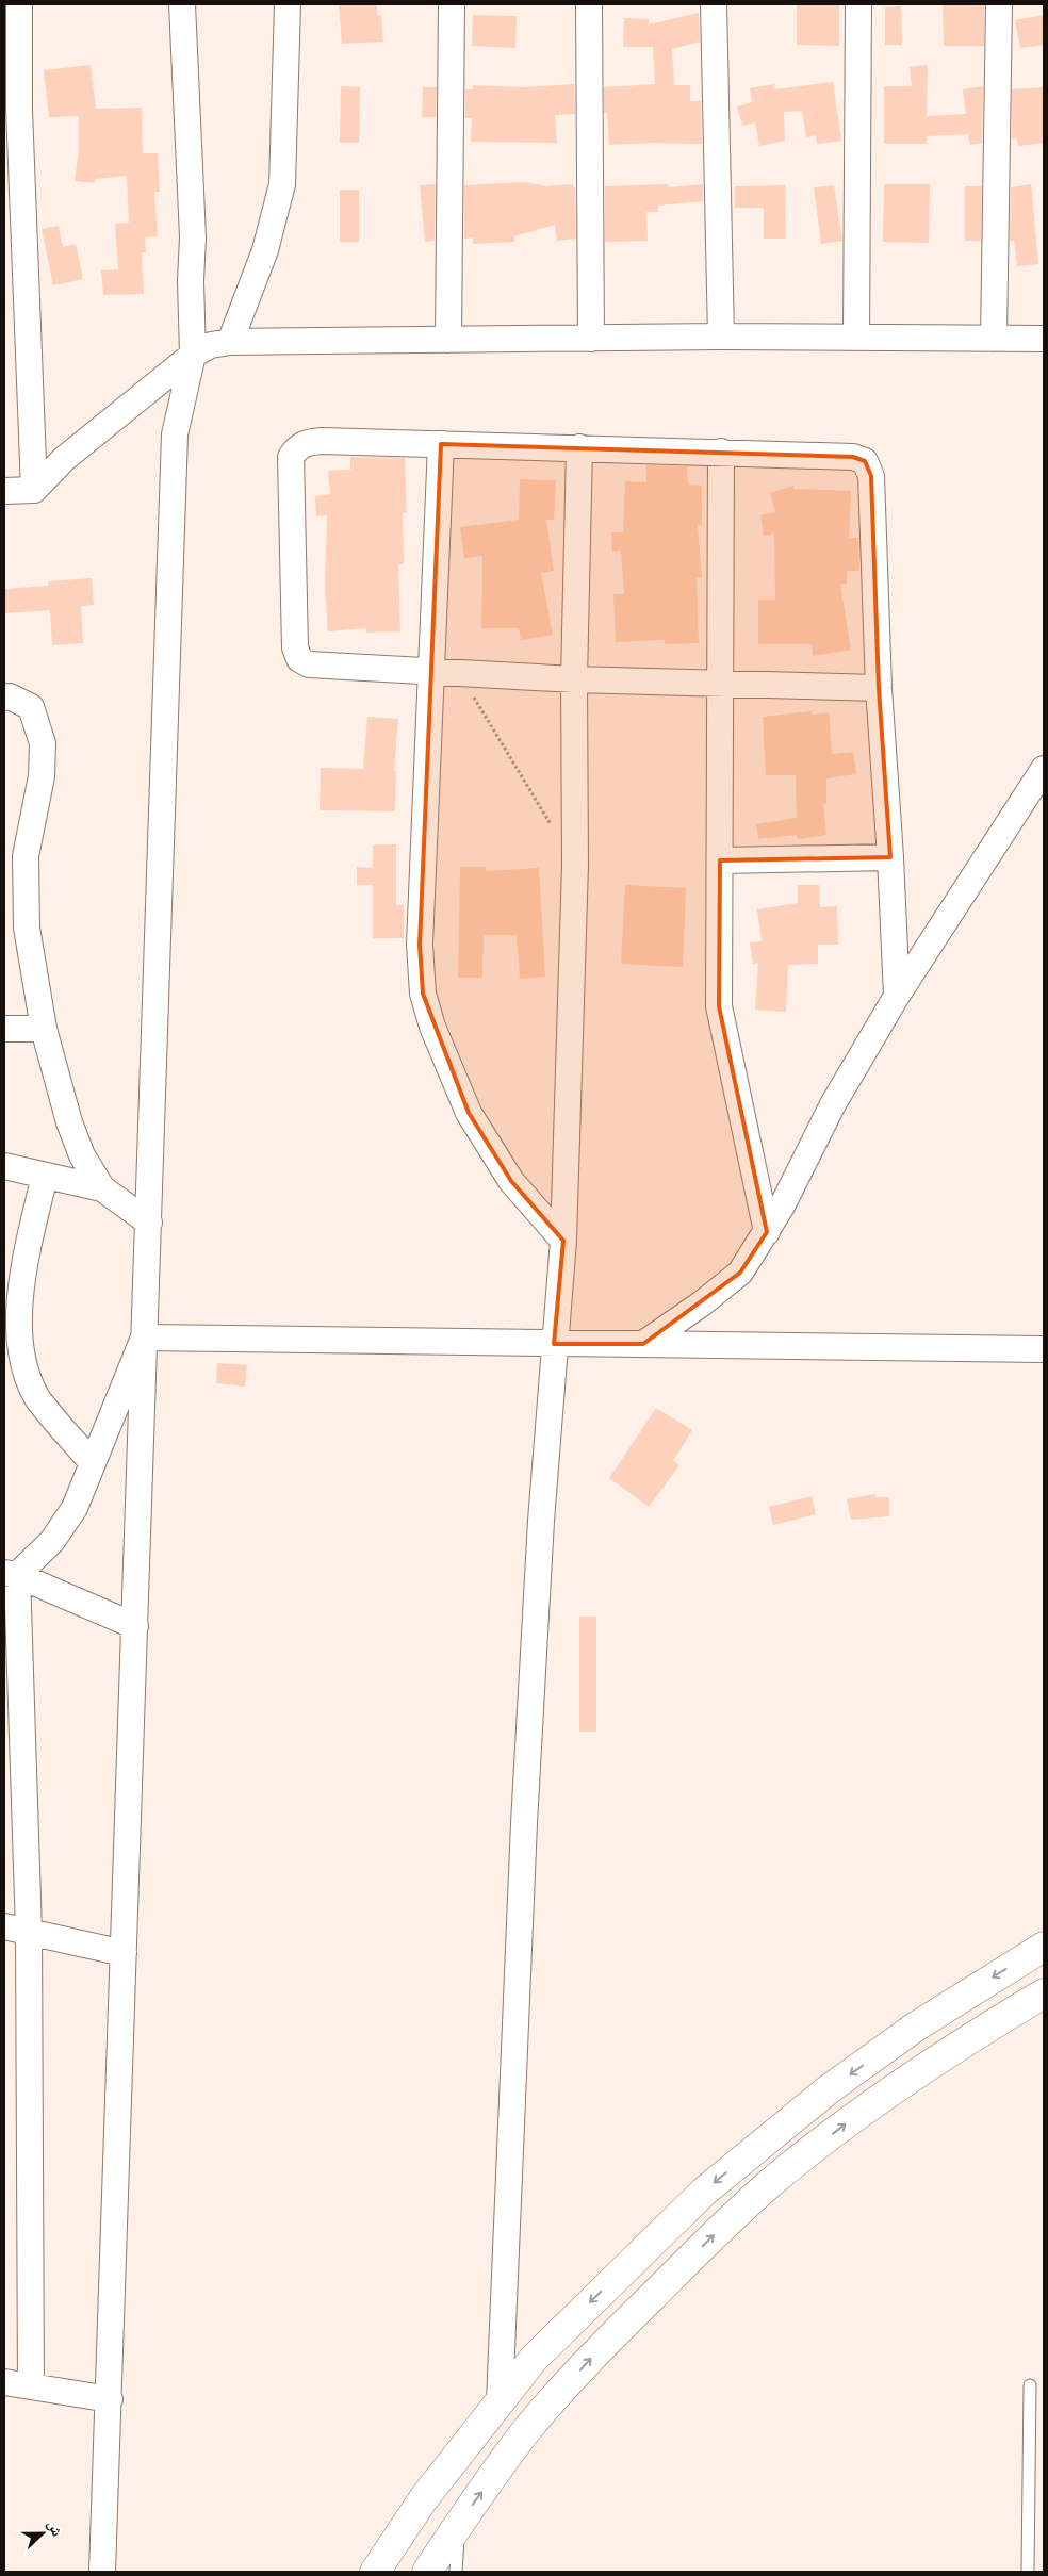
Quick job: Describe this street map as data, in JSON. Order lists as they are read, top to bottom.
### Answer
{
  "north": "right"
}
